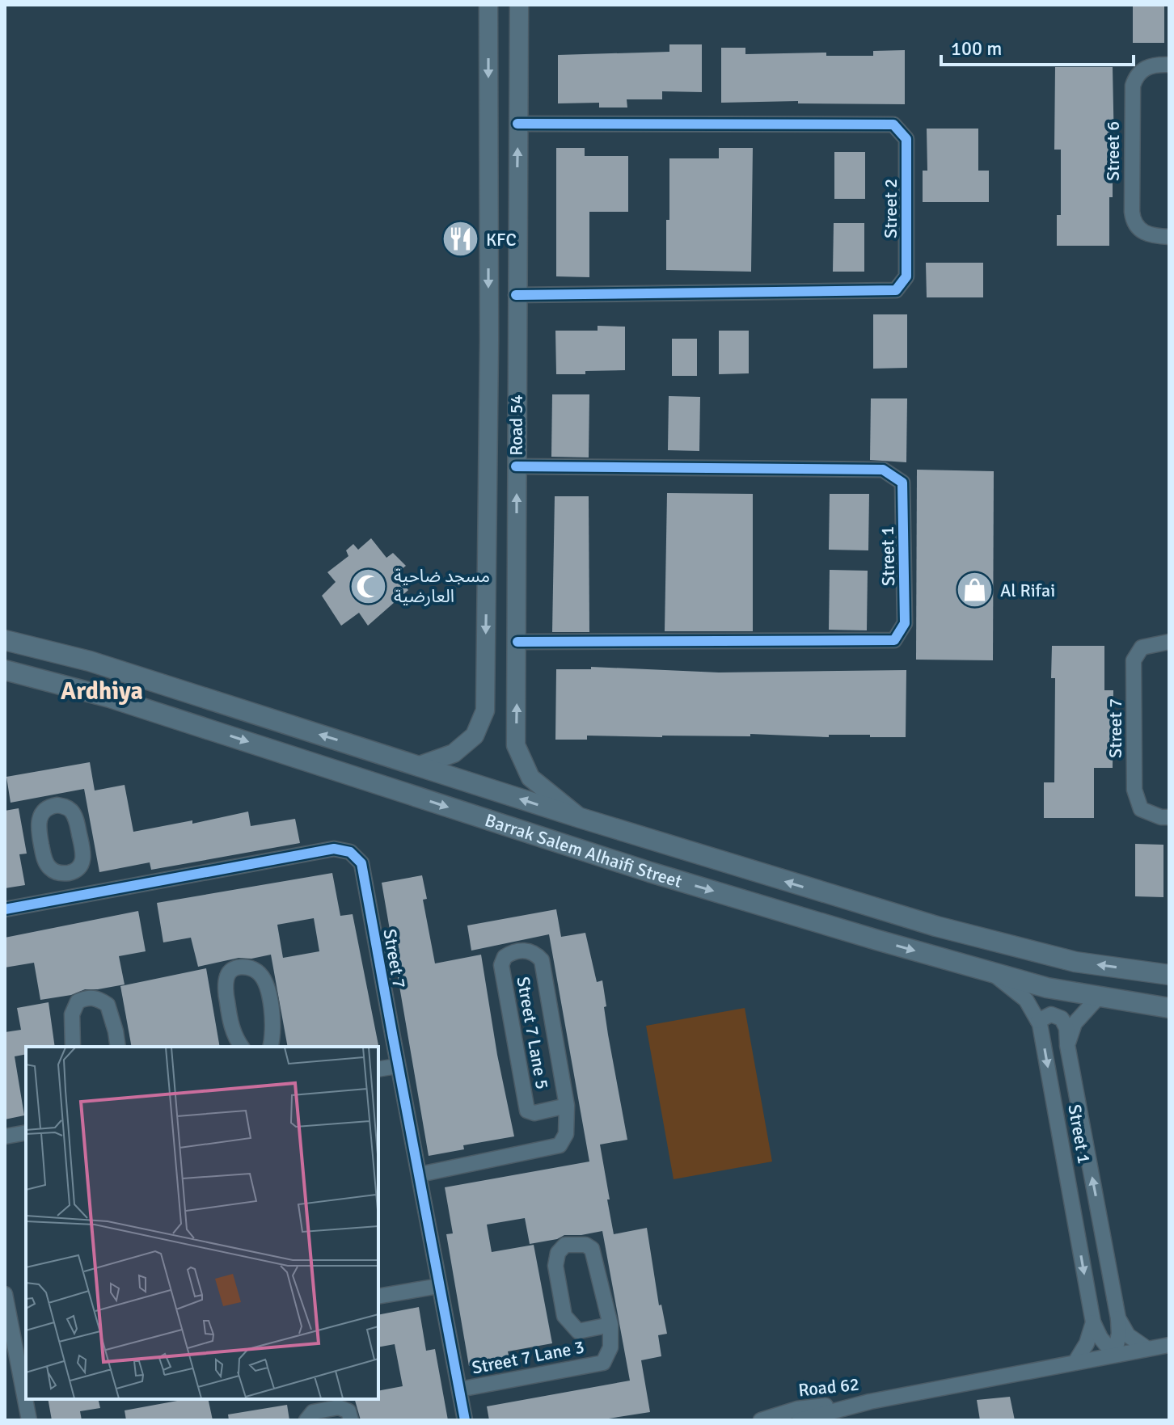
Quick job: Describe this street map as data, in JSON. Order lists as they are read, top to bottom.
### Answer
{
  "streets": {
    "main road": ["Barrak Salem Alhaifi Street"],
    "street": [
      "Street 6",
      "Street 2",
      "Road 54",
      "Street 1",
      "Street 7",
      "Street 7 Lane 5",
      "Street 7 Lane 3",
      "Road 62"
    ]
  },
  "crossings": [
    ["Street 2", "Road 54"],
    ["Road 54", "Street 1"],
    ["Road 54", "Barrak Salem Alhaifi Street"],
    ["Street 1", "Barrak Salem Alhaifi Street"],
    ["Street 7", "Street 7 Lane 5"],
    ["Street 7", "Street 7 Lane 3"]
  ],
  "districts": ["Ardhiya"],
  "places": {
    "restaurant": ["KFC"],
    "mosque": ["مسجد ضاحية العارضية"],
    "shop": ["Al Rifai"]
  },
  "scale_bar": "100 m"
}
